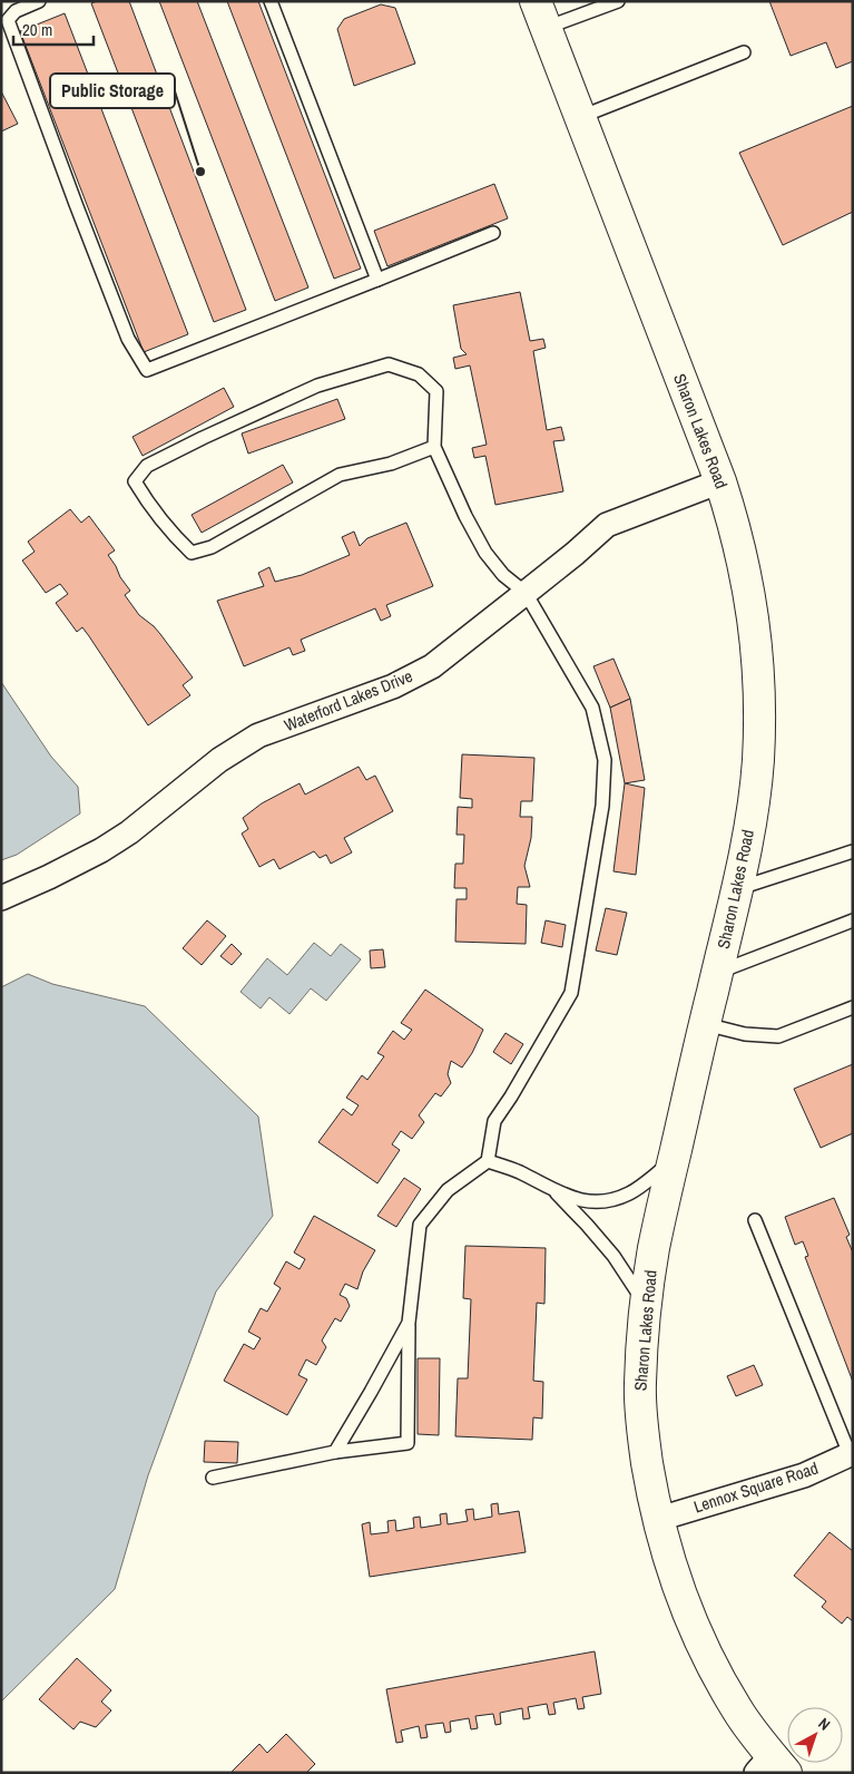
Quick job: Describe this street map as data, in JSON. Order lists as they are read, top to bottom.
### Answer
{
  "streets": {
    "street": ["Sharon Lakes Road", "Waterford Lakes Drive", "Lennox Square Road"]
  },
  "crossings": [
    ["Sharon Lakes Road", "Waterford Lakes Drive"],
    ["Sharon Lakes Road", "Lennox Square Road"]
  ],
  "places": ["Public Storage"],
  "scale_bar": "20 m",
  "north": "top right"
}
